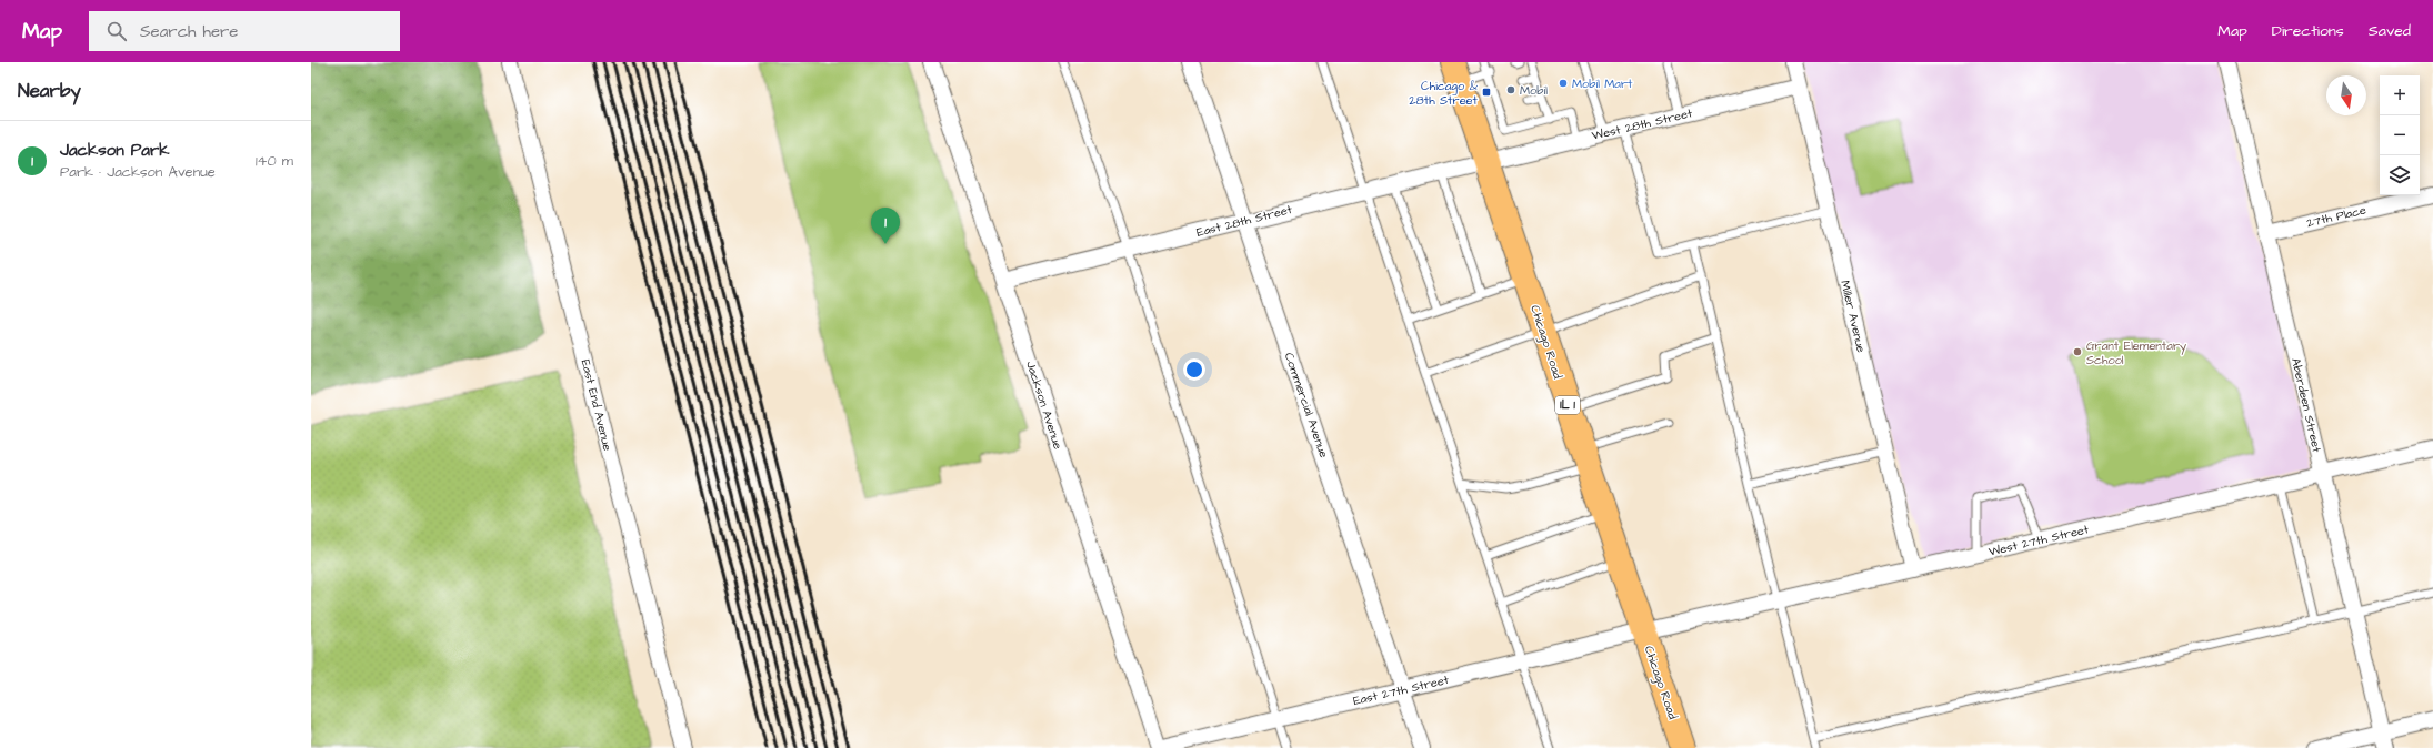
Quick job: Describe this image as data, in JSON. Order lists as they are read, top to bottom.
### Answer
{
  "streets": {
    "main road": ["Chicago Road", "IL 1"],
    "street": [
      "West 28th Street",
      "27th Place",
      "East 28th Street",
      "Miller Avenue",
      "East End Avenue",
      "Jackson Avenue",
      "Commercial Avenue",
      "Aberdeen Street",
      "West 27th Street",
      "East 27th Street"
    ]
  },
  "crossings": [
    ["West 28th Street", "East 28th Street"],
    ["West 28th Street", "Miller Avenue"],
    ["West 28th Street", "Chicago Road"],
    ["27th Place", "Aberdeen Street"],
    ["East 28th Street", "Chicago Road"],
    ["East 28th Street", "Jackson Avenue"],
    ["East 28th Street", "Commercial Avenue"],
    ["Miller Avenue", "West 27th Street"],
    ["Chicago Road", "West 27th Street"],
    ["Chicago Road", "East 27th Street"],
    ["Jackson Avenue", "East 27th Street"],
    ["Commercial Avenue", "East 27th Street"],
    ["Aberdeen Street", "West 27th Street"],
    ["West 27th Street", "East 27th Street"]
  ],
  "places": {
    "other": ["Mobil Mart", "Mobil", "Grant Elementary School"],
    "transit": ["Chicago & 28th Street"]
  },
  "north": "bottom",
  "page": {
    "header": "Map",
    "search": "Search here",
    "nav": ["Map", "Directions", "Saved"],
    "heading": "Nearby",
    "map_buttons": ["+", "−"],
    "list": [
      {
        "mark": "1",
        "name": "Jackson Park",
        "note": "Park · Jackson Avenue",
        "value": "140 m"
      }
    ],
    "pins": "1"
  }
}
